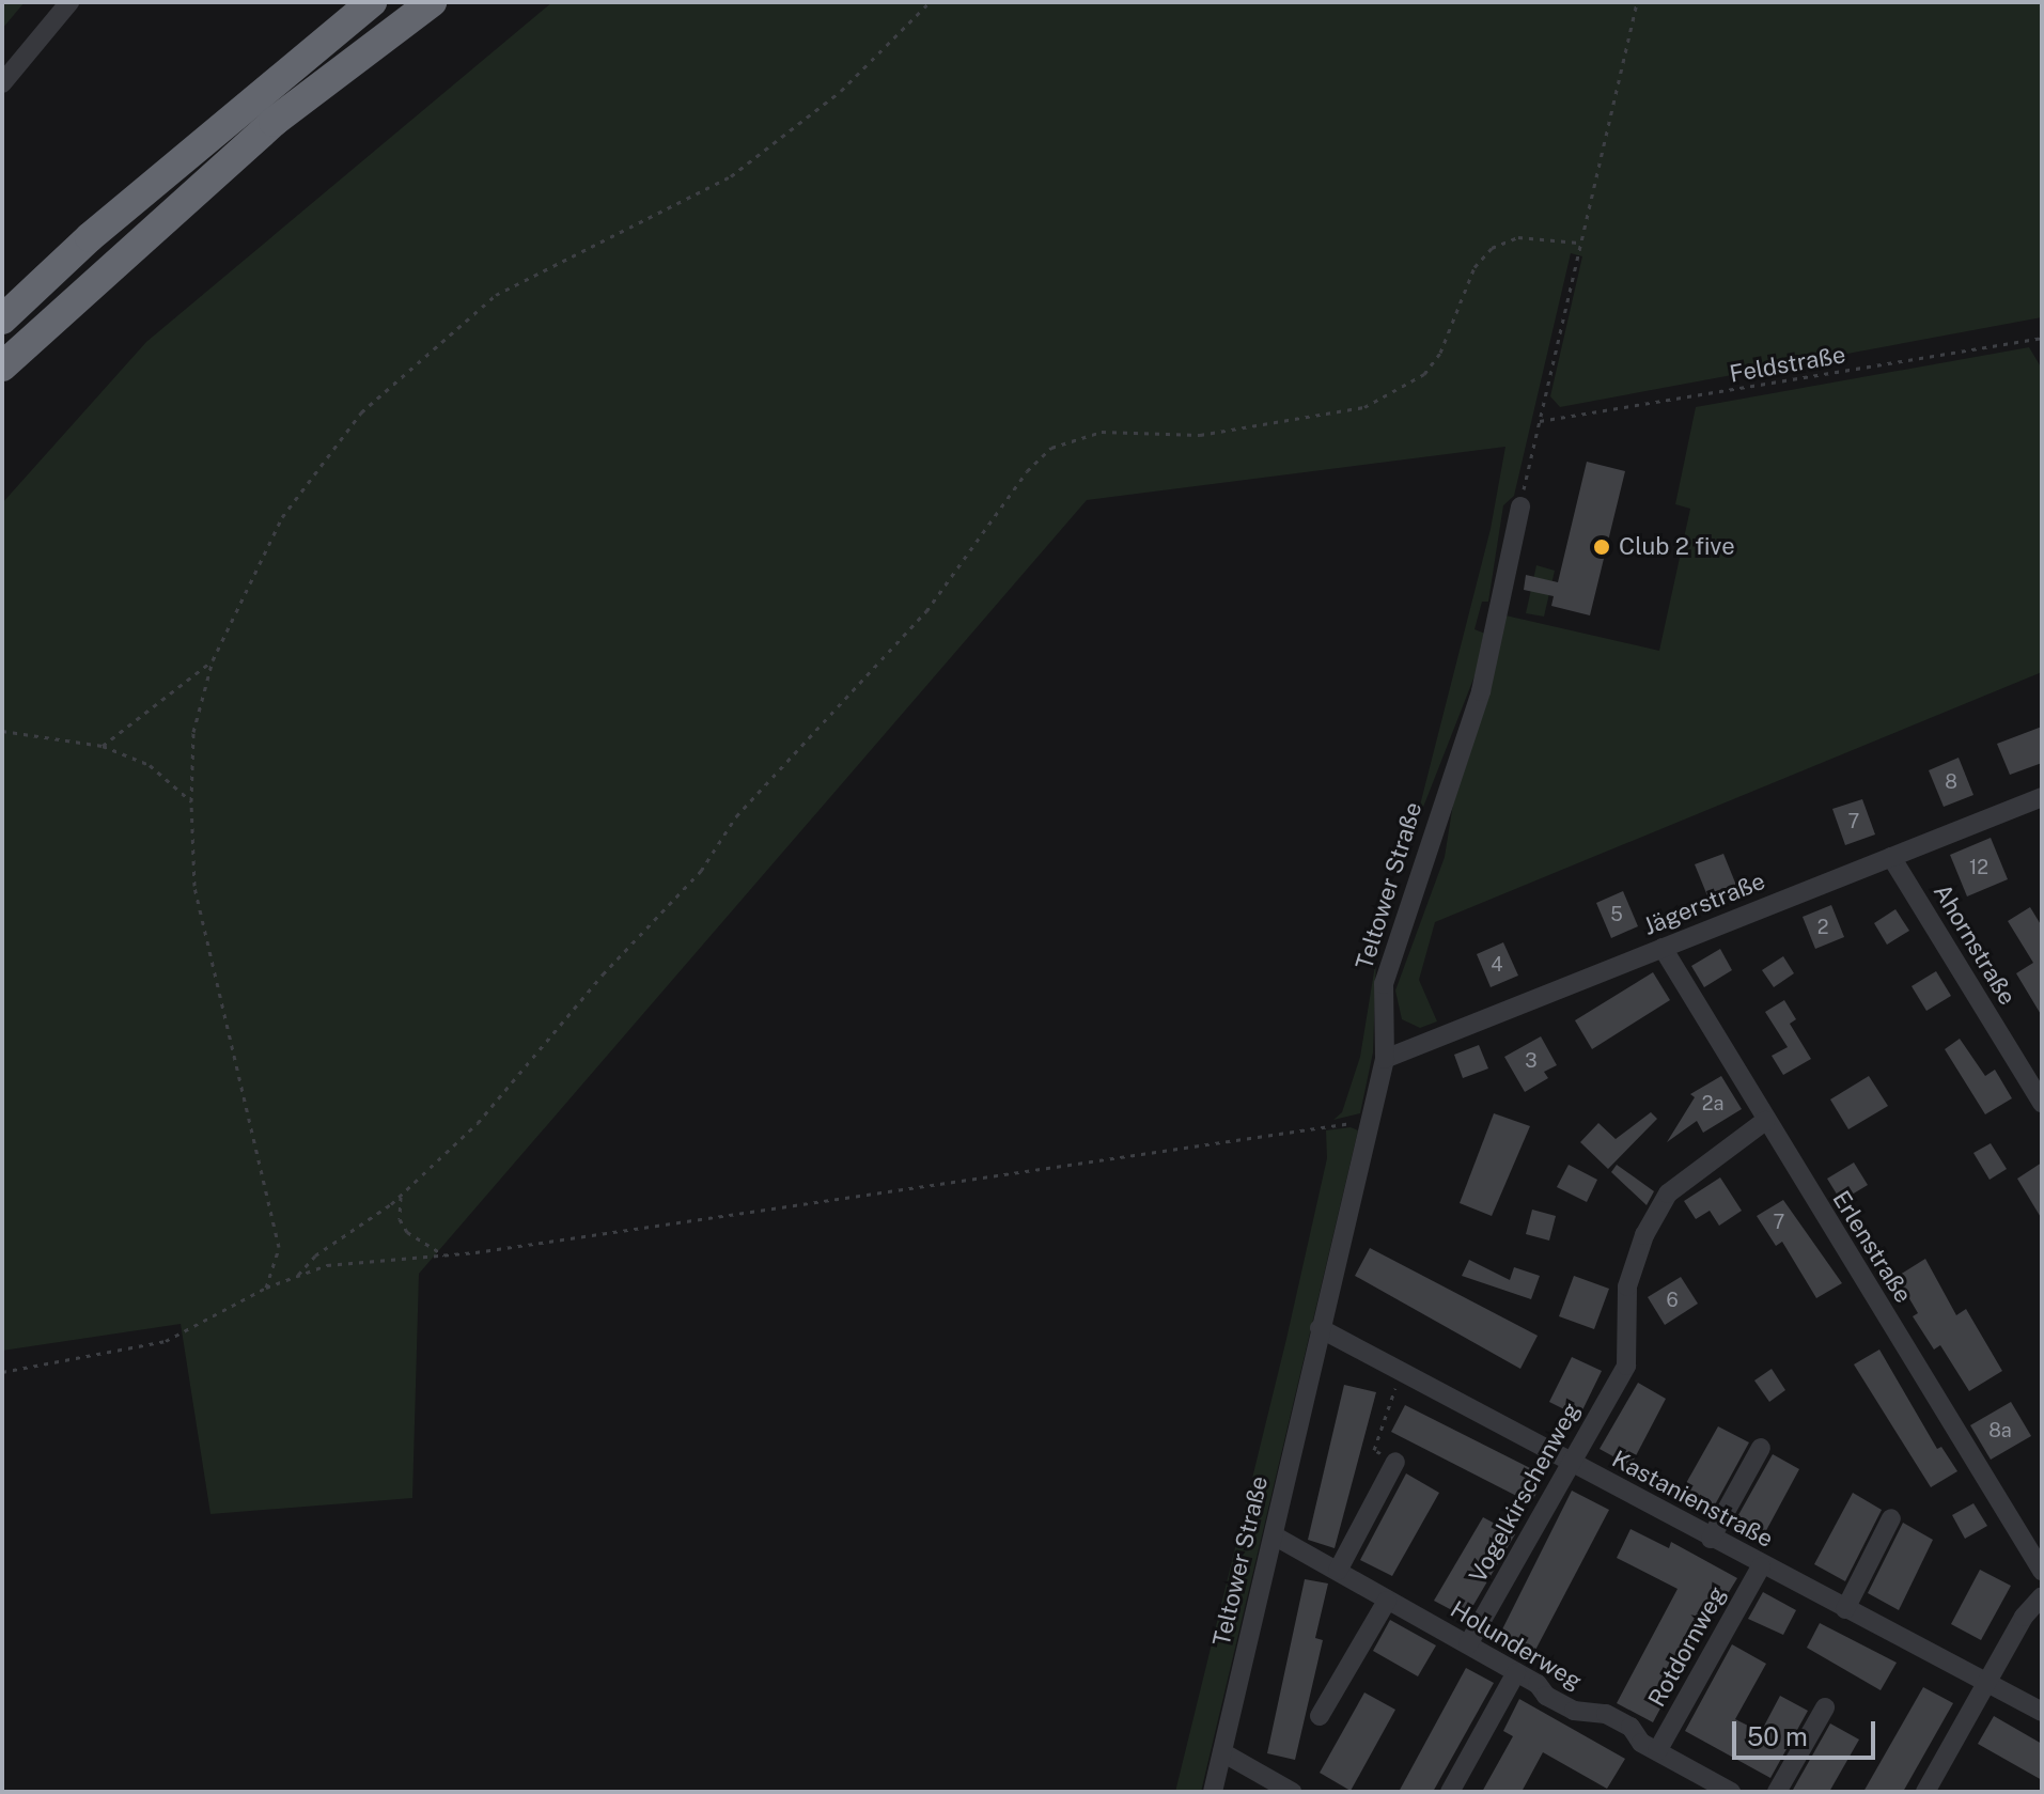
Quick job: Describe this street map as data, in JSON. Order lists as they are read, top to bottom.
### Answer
{
  "streets": {
    "street": [
      "Teltower Straße",
      "Jägerstraße",
      "Ahornstraße",
      "Erlenstraße",
      "Vogelkirschenweg",
      "Kastanienstraße",
      "Holunderweg",
      "Rotdornweg"
    ],
    "path": ["Feldstraße"]
  },
  "crossings": [
    ["Teltower Straße", "Jägerstraße"],
    ["Teltower Straße", "Kastanienstraße"],
    ["Teltower Straße", "Holunderweg"],
    ["Jägerstraße", "Ahornstraße"],
    ["Jägerstraße", "Erlenstraße"],
    ["Erlenstraße", "Vogelkirschenweg"],
    ["Vogelkirschenweg", "Kastanienstraße"],
    ["Vogelkirschenweg", "Holunderweg"],
    ["Kastanienstraße", "Rotdornweg"],
    ["Holunderweg", "Rotdornweg"]
  ],
  "places": ["Club 2 five"],
  "house_numbers": [
    "8",
    "7",
    "12",
    "5",
    "2",
    "4",
    "3",
    "2a",
    "7",
    "6",
    "8a"
  ],
  "scale_bar": "50 m"
}
